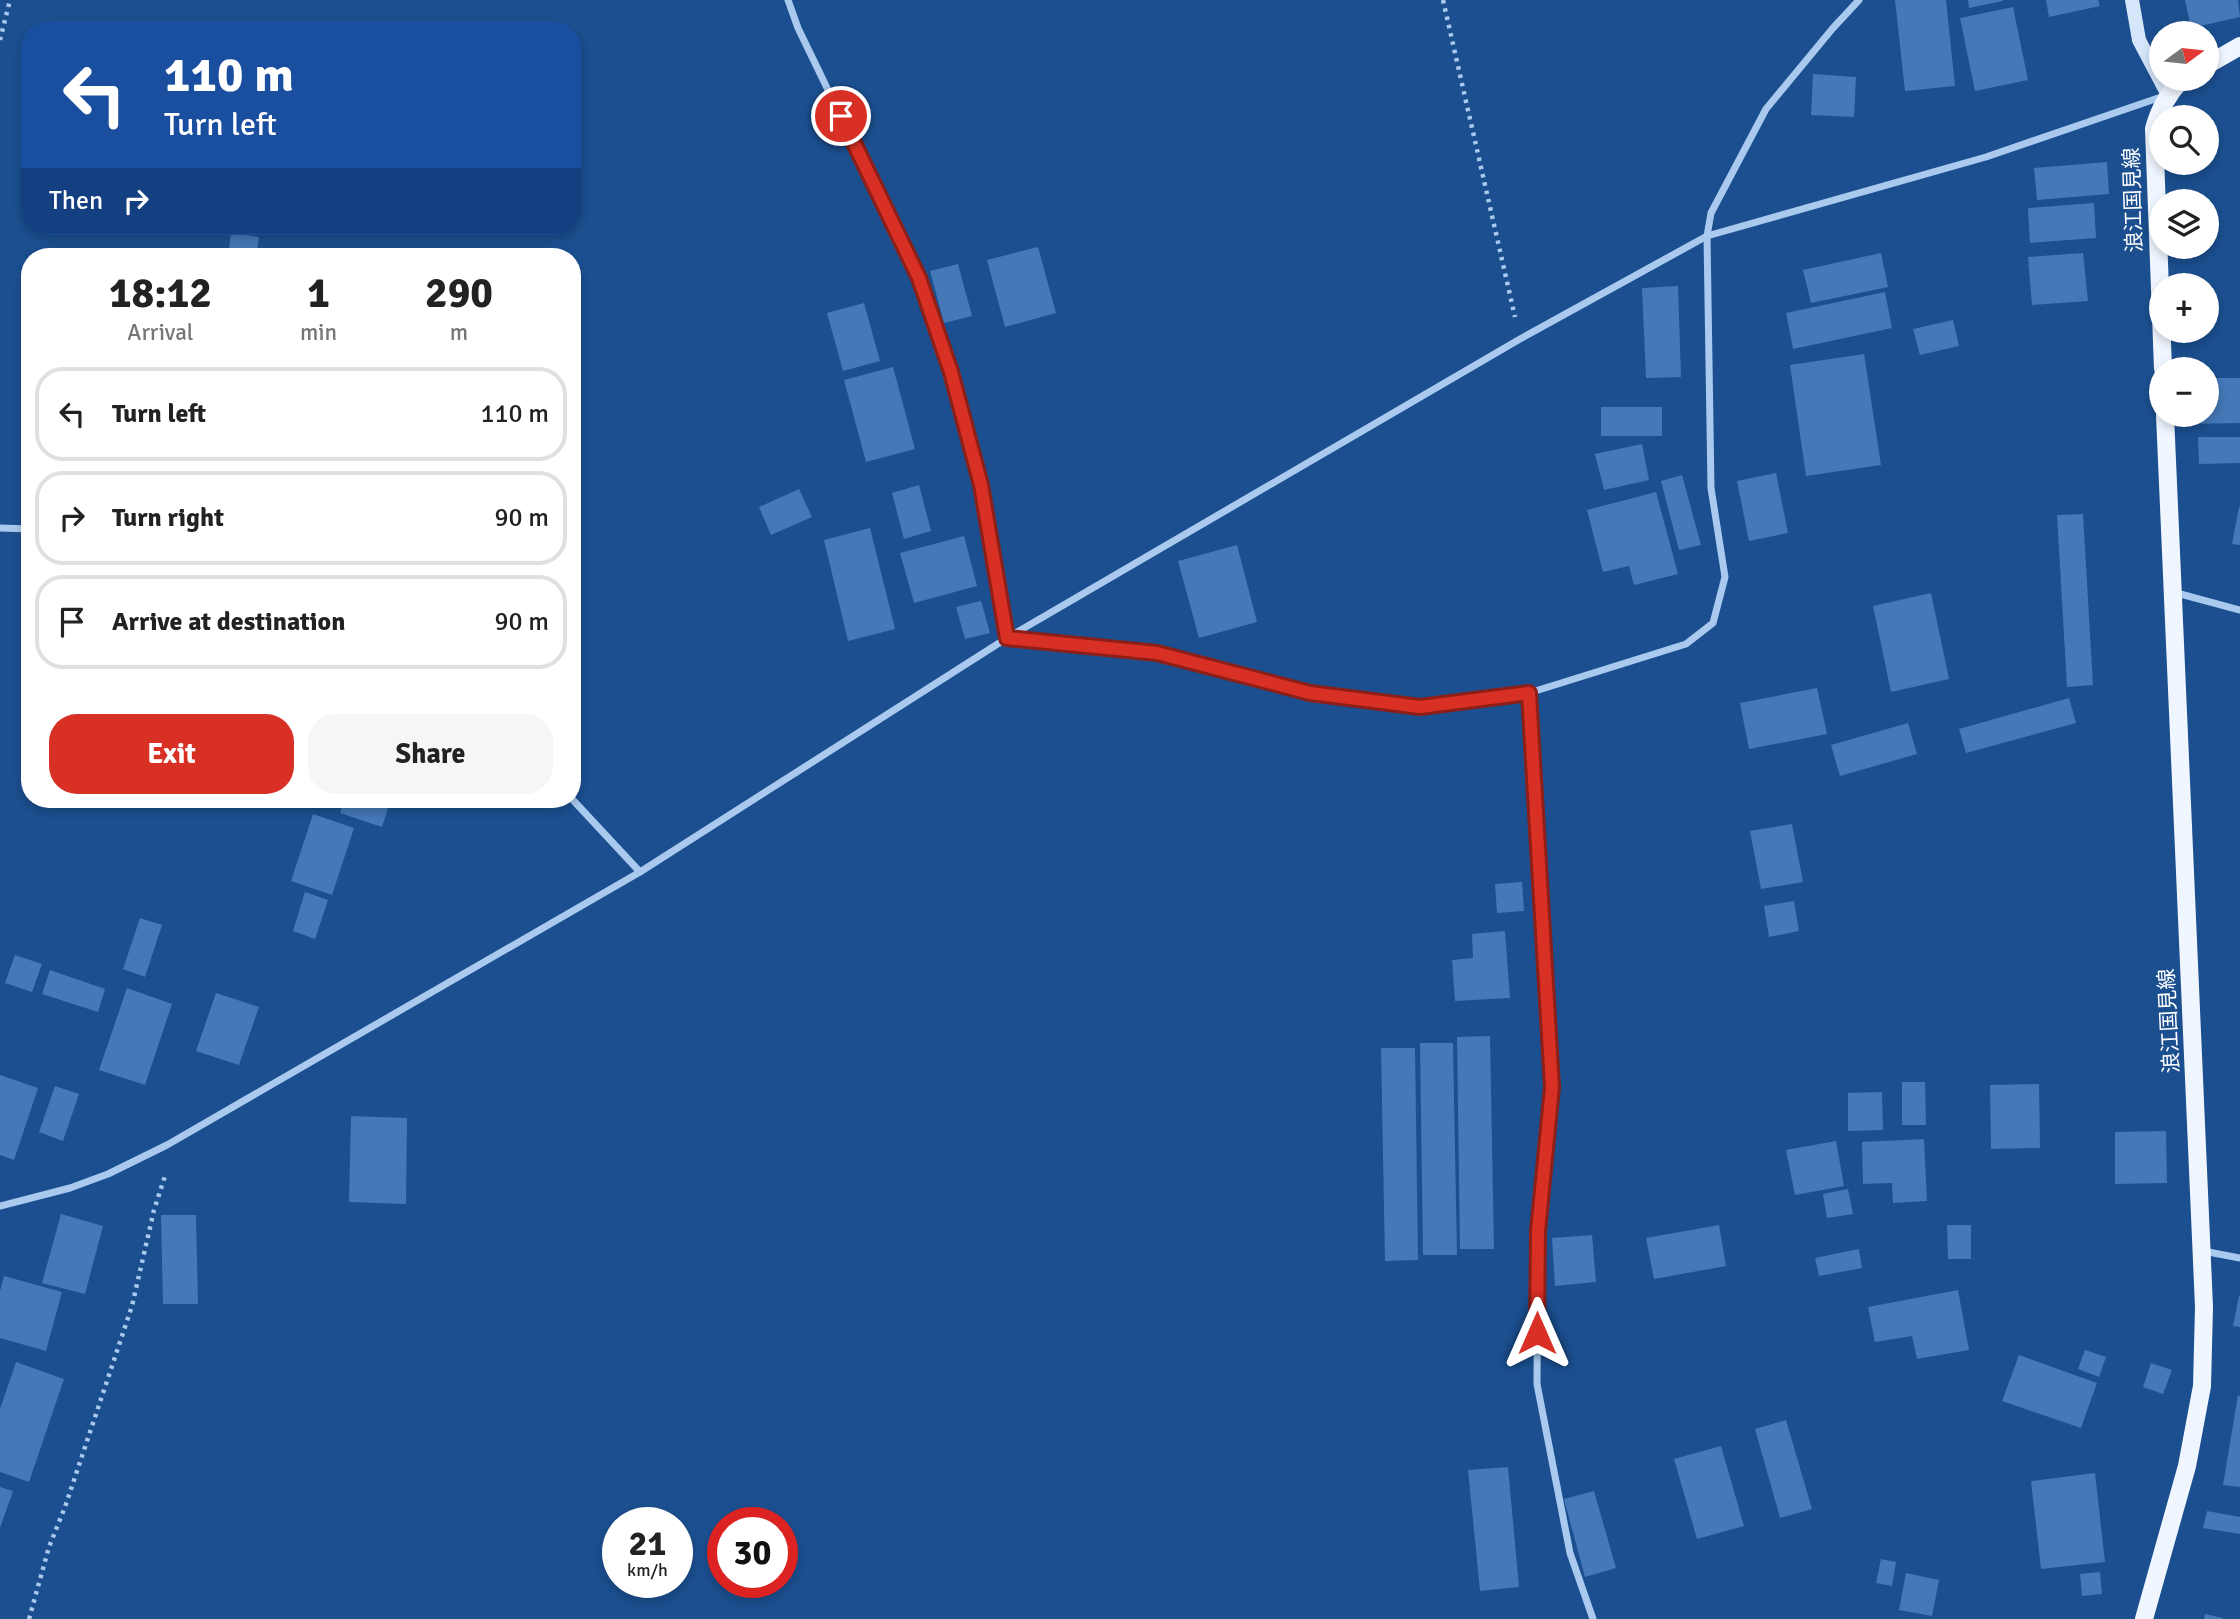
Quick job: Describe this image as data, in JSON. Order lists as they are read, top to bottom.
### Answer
{
  "streets": {
    "main road": ["浪江国見線"]
  },
  "north": "right",
  "page": {
    "map_buttons": ["+", "−"],
    "turn": ["110 m", "Turn left"],
    "then": "Then",
    "eta": [
      "18:12",
      "Arrival",
      "1",
      "min",
      "290",
      "m"
    ],
    "list": [
      {
        "name": "Turn left",
        "value": "110 m"
      },
      {
        "name": "Turn right",
        "value": "90 m"
      },
      {
        "name": "Arrive at destination",
        "value": "90 m"
      }
    ],
    "buttons": ["Exit", "Share"],
    "speed": "21 km/h",
    "limit": "30"
  }
}
